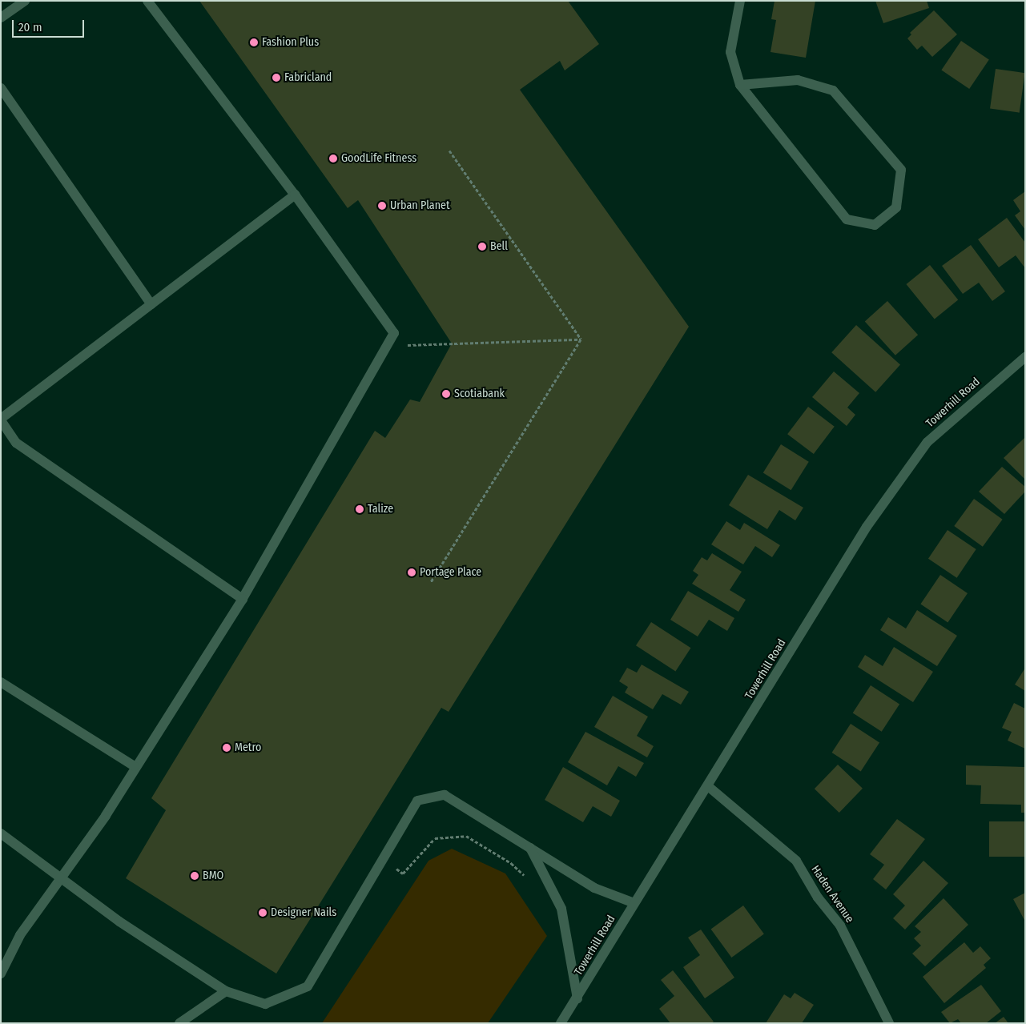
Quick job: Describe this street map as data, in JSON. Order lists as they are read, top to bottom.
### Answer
{
  "streets": {
    "street": ["Towerhill Road", "Haden Avenue"]
  },
  "crossings": [
    ["Towerhill Road", "Haden Avenue"]
  ],
  "places": [
    "Fashion Plus",
    "Fabricland",
    "GoodLife Fitness",
    "Urban Planet",
    "Bell",
    "Scotiabank",
    "Talize",
    "Portage Place",
    "Metro",
    "BMO",
    "Designer Nails"
  ],
  "scale_bar": "20 m"
}
